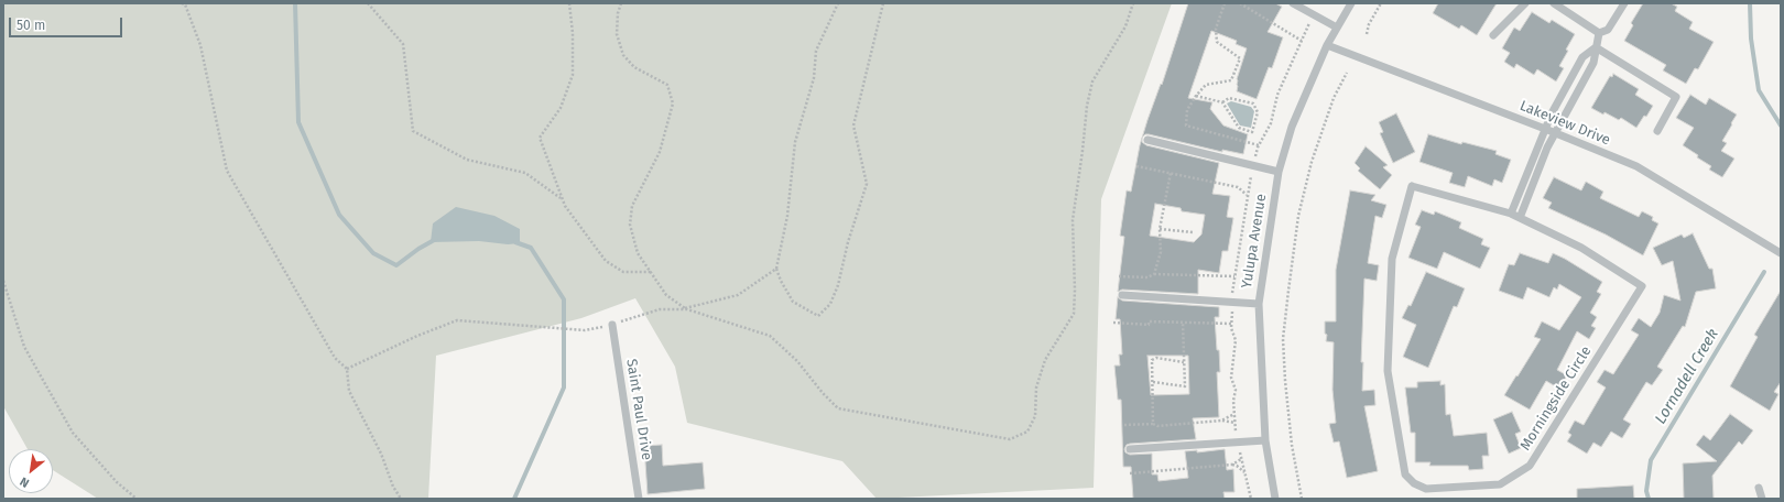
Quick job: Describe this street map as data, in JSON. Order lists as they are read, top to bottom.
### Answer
{
  "streets": {
    "street": [
      "Lakeview Drive",
      "Yulupa Avenue",
      "Morningside Circle",
      "Saint Paul Drive"
    ]
  },
  "crossings": [
    ["Lakeview Drive", "Yulupa Avenue"]
  ],
  "water": ["Lornadell Creek"],
  "scale_bar": "50 m",
  "north": "bottom left"
}
